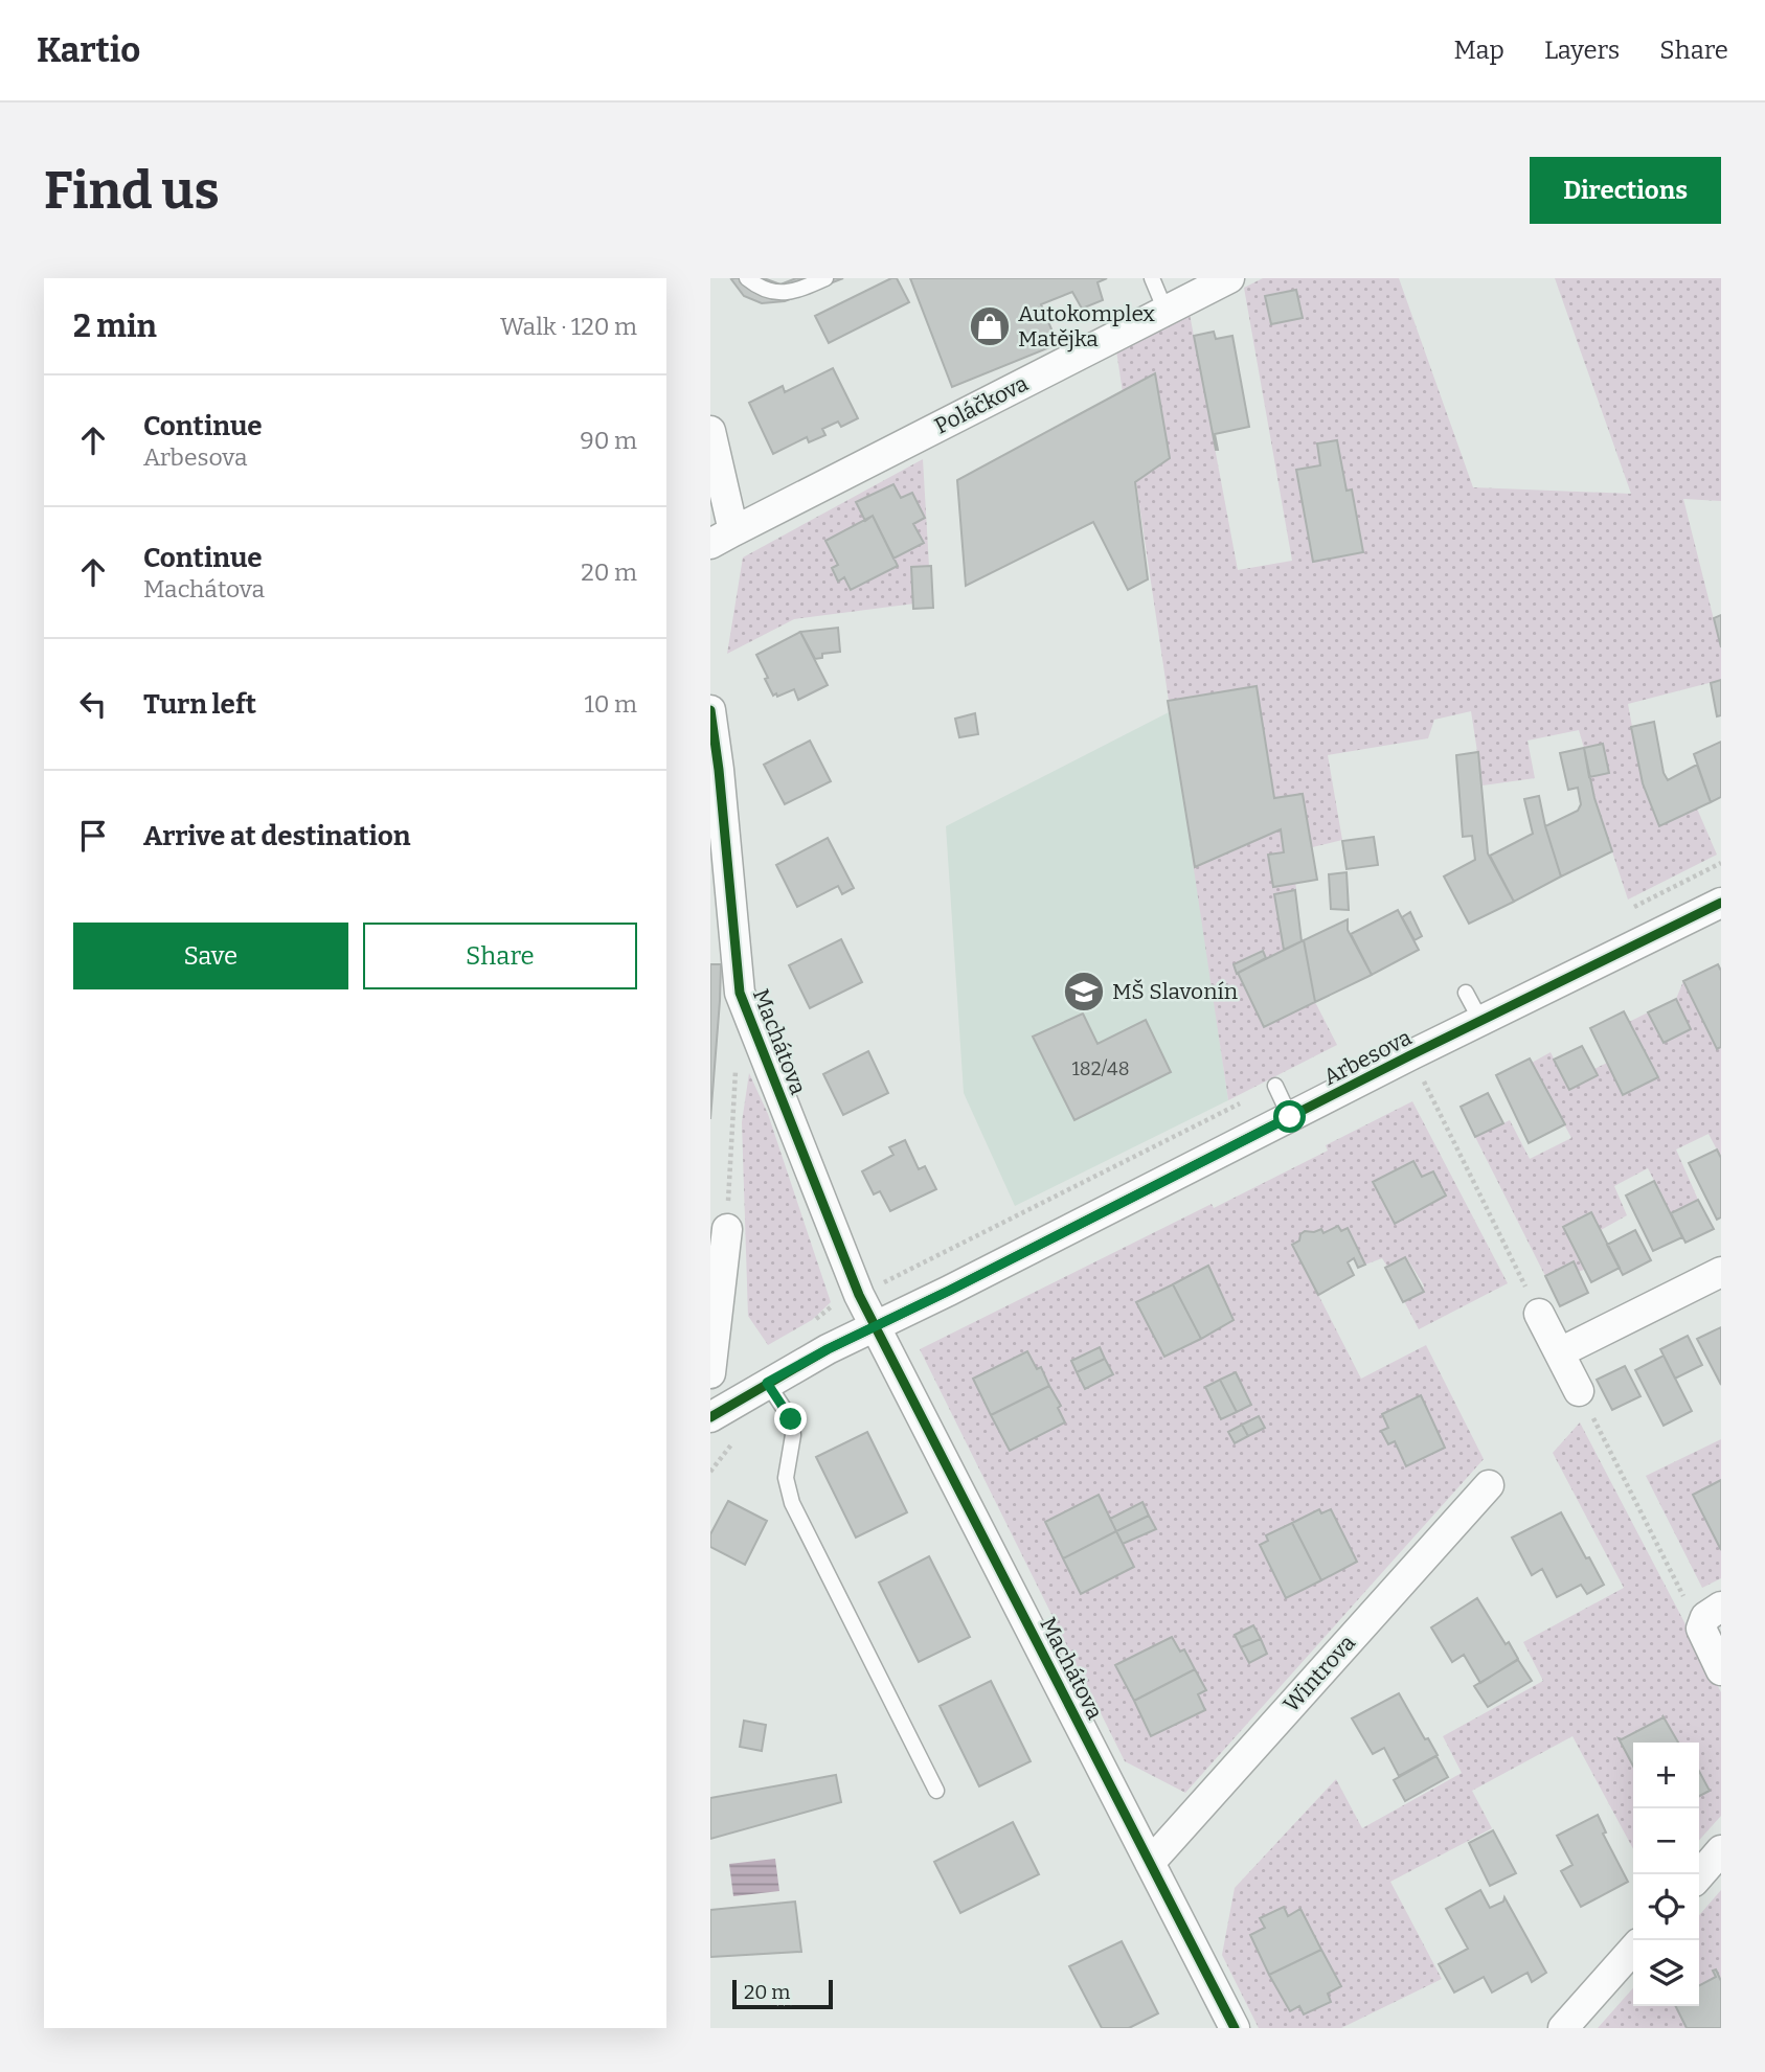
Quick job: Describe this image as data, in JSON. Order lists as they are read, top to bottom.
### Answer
{
  "streets": {
    "street": [
      "Poláčkova",
      "Machátova",
      "Arbesova",
      "Wintrova"
    ]
  },
  "crossings": [
    ["Machátova", "Arbesova"],
    ["Machátova", "Wintrova"]
  ],
  "places": {
    "shop": ["Autokomplex Matějka"],
    "school or university": ["MŠ Slavonín"]
  },
  "house_numbers": ["182/48"],
  "scale_bar": "20 m",
  "page": {
    "header": "Kartio",
    "nav": ["Map", "Layers", "Share"],
    "buttons": [
      "Directions",
      ["Save", "Share"]
    ],
    "title": "Find us",
    "heading": ["2 min", "Walk · 120 m"],
    "list": [
      ["Continue", "Arbesova", "90 m"],
      ["Continue", "Machátova", "20 m"],
      ["Turn left", "10 m"],
      "Arrive at destination"
    ],
    "map_buttons": ["+", "−"],
    "scale": "20 m"
  }
}
